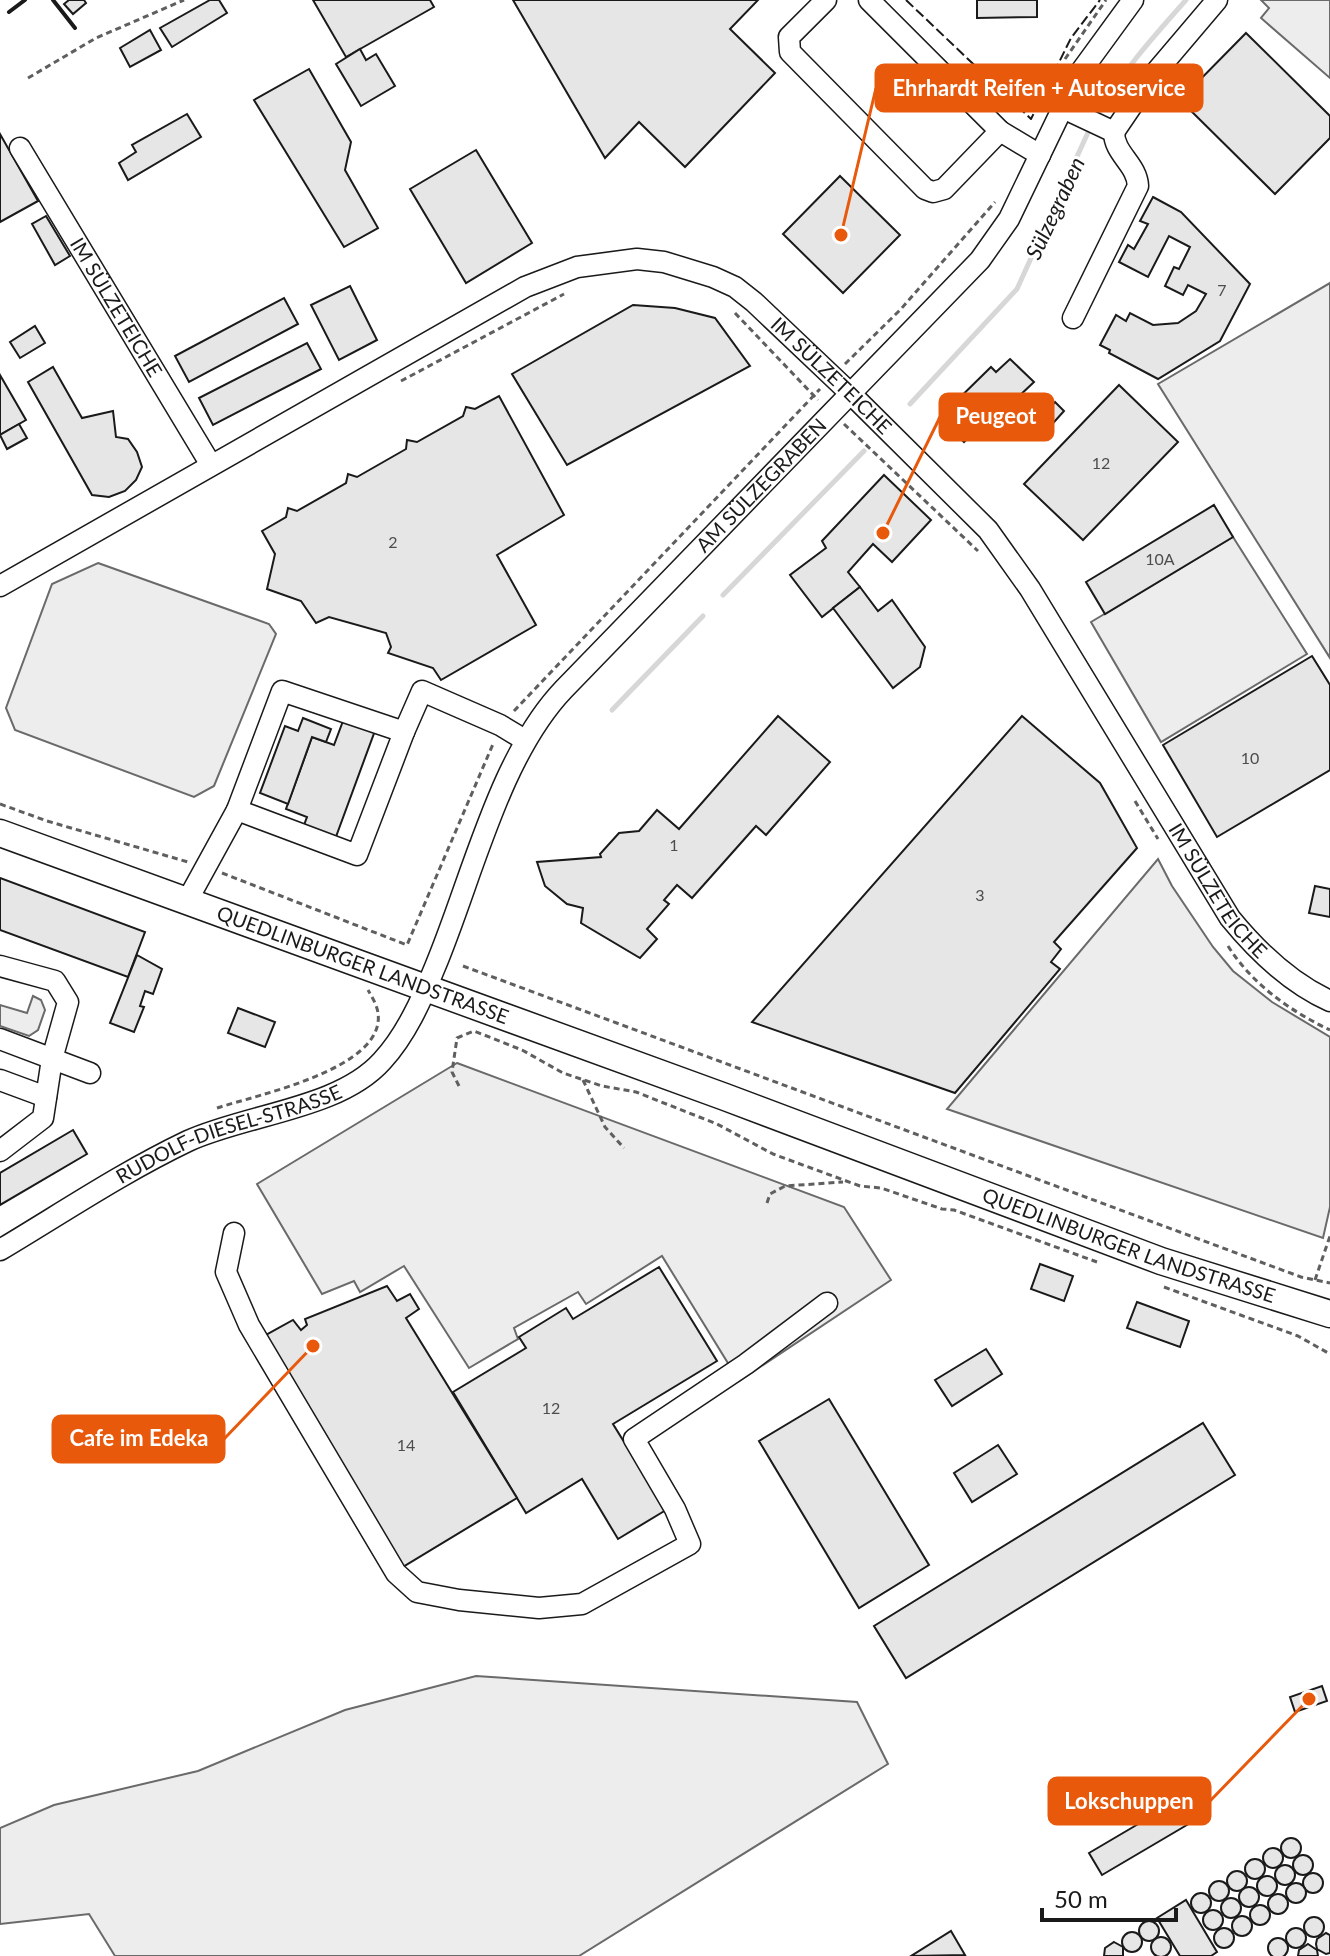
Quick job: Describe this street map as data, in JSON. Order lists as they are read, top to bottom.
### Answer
{
  "streets": {
    "main road": ["QUEDLINBURGER LANDSTRASSE"],
    "street": ["IM SÜLZETEICHE", "AM SÜLZEGRABEN", "RUDOLF-DIESEL-STRASSE"]
  },
  "crossings": [
    ["IM SÜLZETEICHE", "AM SÜLZEGRABEN"],
    ["AM SÜLZEGRABEN", "QUEDLINBURGER LANDSTRASSE"],
    ["AM SÜLZEGRABEN", "RUDOLF-DIESEL-STRASSE"],
    ["QUEDLINBURGER LANDSTRASSE", "RUDOLF-DIESEL-STRASSE"]
  ],
  "water": ["Sülzegraben"],
  "places": [
    "Ehrhardt Reifen + Autoservice",
    "Peugeot",
    "Cafe im Edeka",
    "Lokschuppen"
  ],
  "house_numbers": [
    "7",
    "12",
    "2",
    "10A",
    "10",
    "1",
    "3",
    "12",
    "14"
  ],
  "scale_bar": "50 m"
}
